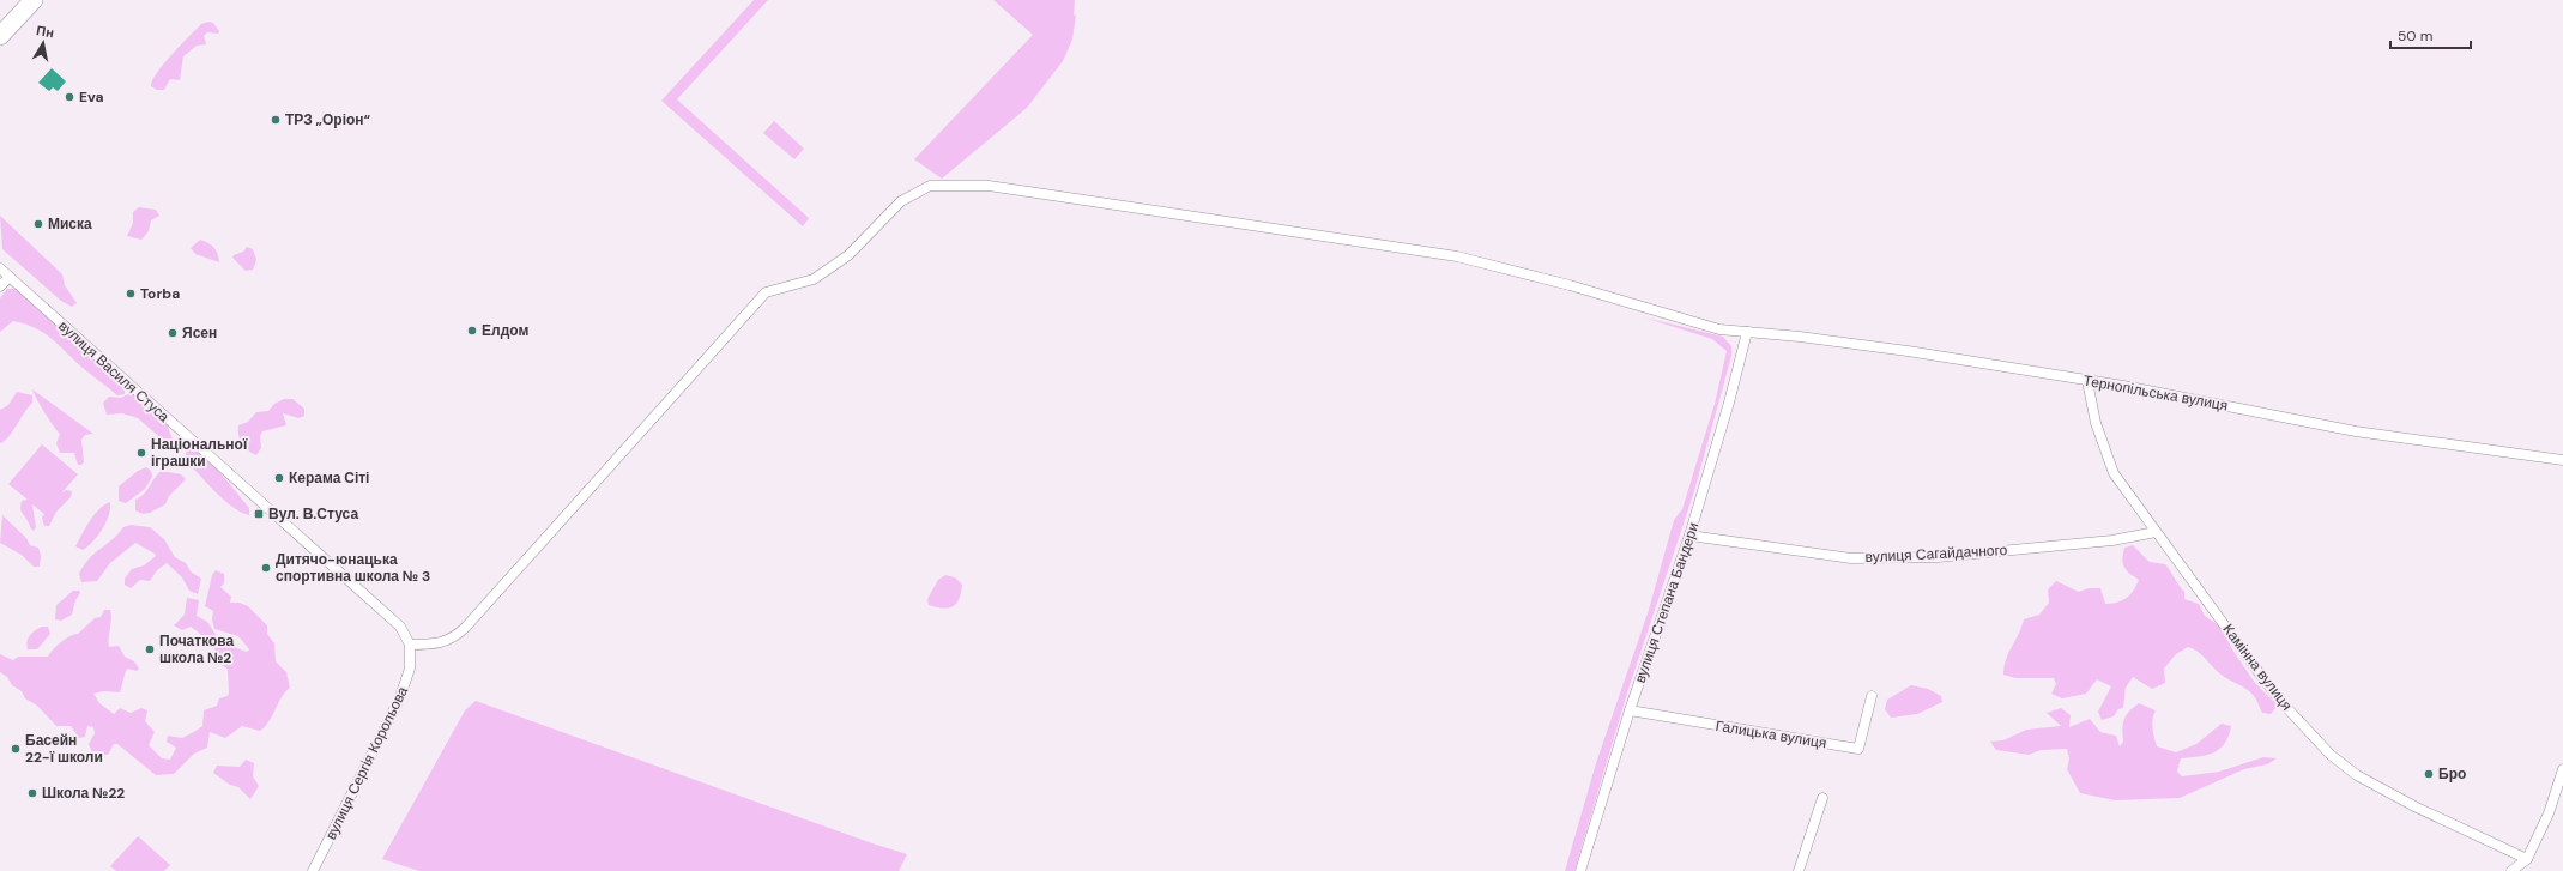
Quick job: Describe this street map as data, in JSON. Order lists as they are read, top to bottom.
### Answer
{
  "streets": {
    "street": [
      "вулиця Василя Стуса",
      "Тернопільська вулиця",
      "вулиця Сагайдачного",
      "вулиця Степана Бандери",
      "Камінна вулиця",
      "Галицька вулиця",
      "вулиця Сергія Корольова"
    ]
  },
  "crossings": [
    ["вулиця Василя Стуса", "вулиця Сергія Корольова"],
    ["Тернопільська вулиця", "вулиця Степана Бандери"],
    ["Тернопільська вулиця", "Камінна вулиця"],
    ["Тернопільська вулиця", "вулиця Сергія Корольова"],
    ["вулиця Сагайдачного", "вулиця Степана Бандери"],
    ["вулиця Сагайдачного", "Камінна вулиця"],
    ["вулиця Степана Бандери", "Галицька вулиця"]
  ],
  "places": {
    "other": [
      "Eva",
      "ТРЗ „Оріон“",
      "Миска",
      "Torba",
      "Елдом",
      "Ясен",
      "Національної іграшки",
      "Керама Сіті",
      "Дитячо-юнацька спортивна школа № 3",
      "Початкова школа №2",
      "Басейн 22-ї школи",
      "Бро",
      "Школа №22"
    ],
    "transit": ["Вул. В.Стуса"]
  },
  "scale_bar": "50 m",
  "north": "top"
}
